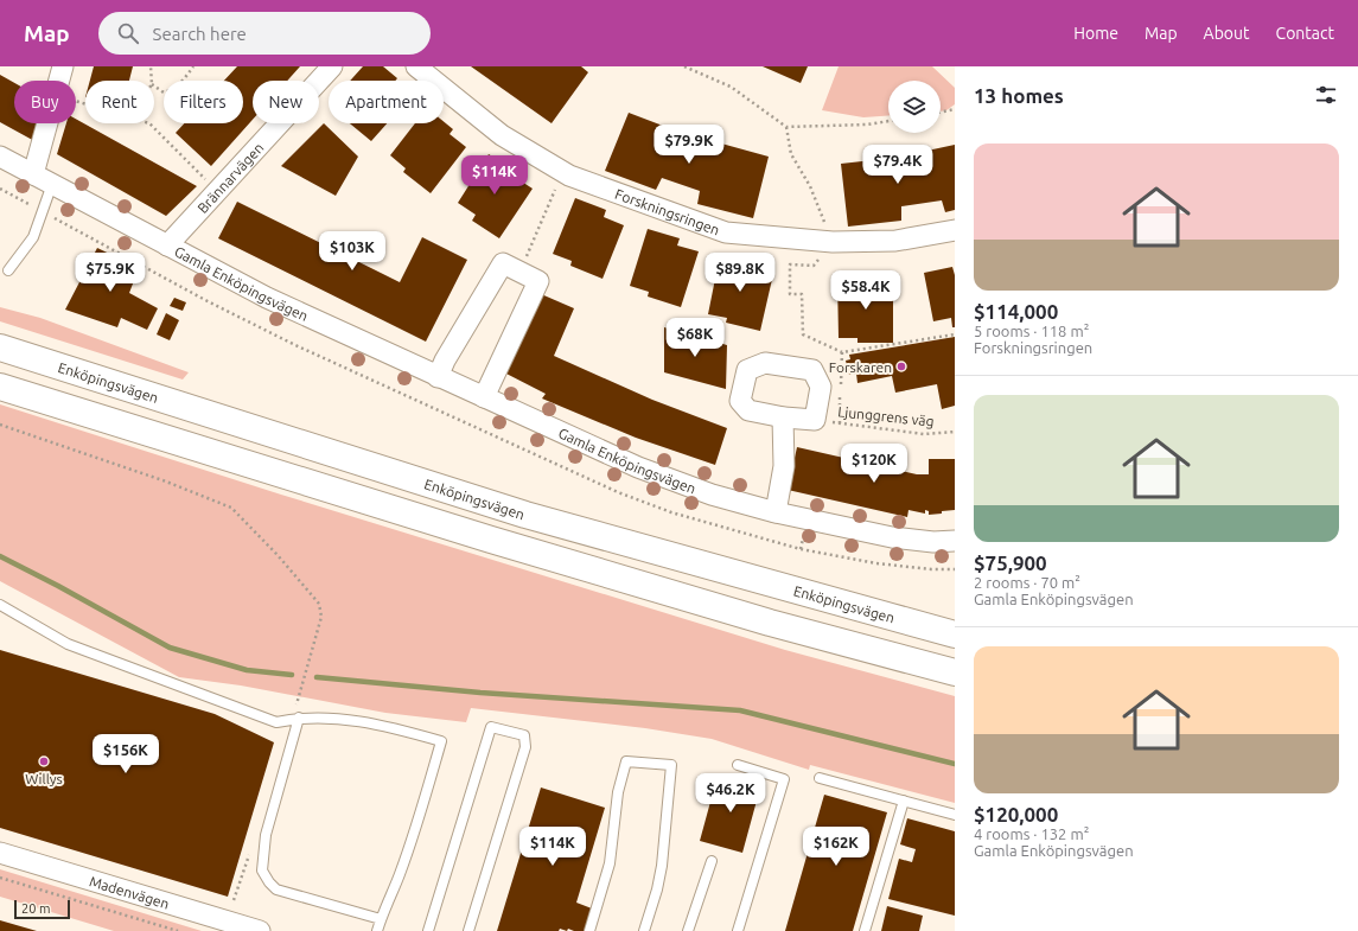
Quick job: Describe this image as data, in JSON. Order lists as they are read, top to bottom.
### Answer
{
  "streets": {
    "main road": ["Enköpingsvägen"],
    "street": [
      "Brännarvägen",
      "Forskningsringen",
      "Gamla Enköpingsvägen",
      "Madenvägen"
    ],
    "path": ["Ljunggrens väg"]
  },
  "crossings": [
    ["Brännarvägen", "Gamla Enköpingsvägen"]
  ],
  "places": ["Forskaren", "Willys"],
  "scale_bar": "20 m",
  "page": {
    "header": "Map",
    "search": "Search here",
    "nav": [
      "Home",
      "Map",
      "About",
      "Contact"
    ],
    "heading": "13 homes",
    "chip": [
      "Buy",
      "Rent",
      "Filters",
      "New",
      "Apartment"
    ],
    "list": [
      {
        "name": "$114,000",
        "note": "5 rooms · 118 m² · Forskningsringen"
      },
      {
        "name": "$75,900",
        "note": "2 rooms · 70 m² · Gamla Enköpingsvägen"
      },
      {
        "name": "$120,000",
        "note": "4 rooms · 132 m² · Gamla Enköpingsvägen"
      }
    ],
    "price": [
      "$79.9K",
      "$79.4K",
      "$114K",
      "$103K",
      "$75.9K",
      "$89.8K",
      "$58.4K",
      "$68K",
      "$120K",
      "$156K",
      "$46.2K",
      "$114K",
      "$162K"
    ],
    "scale": "20 m"
  }
}
